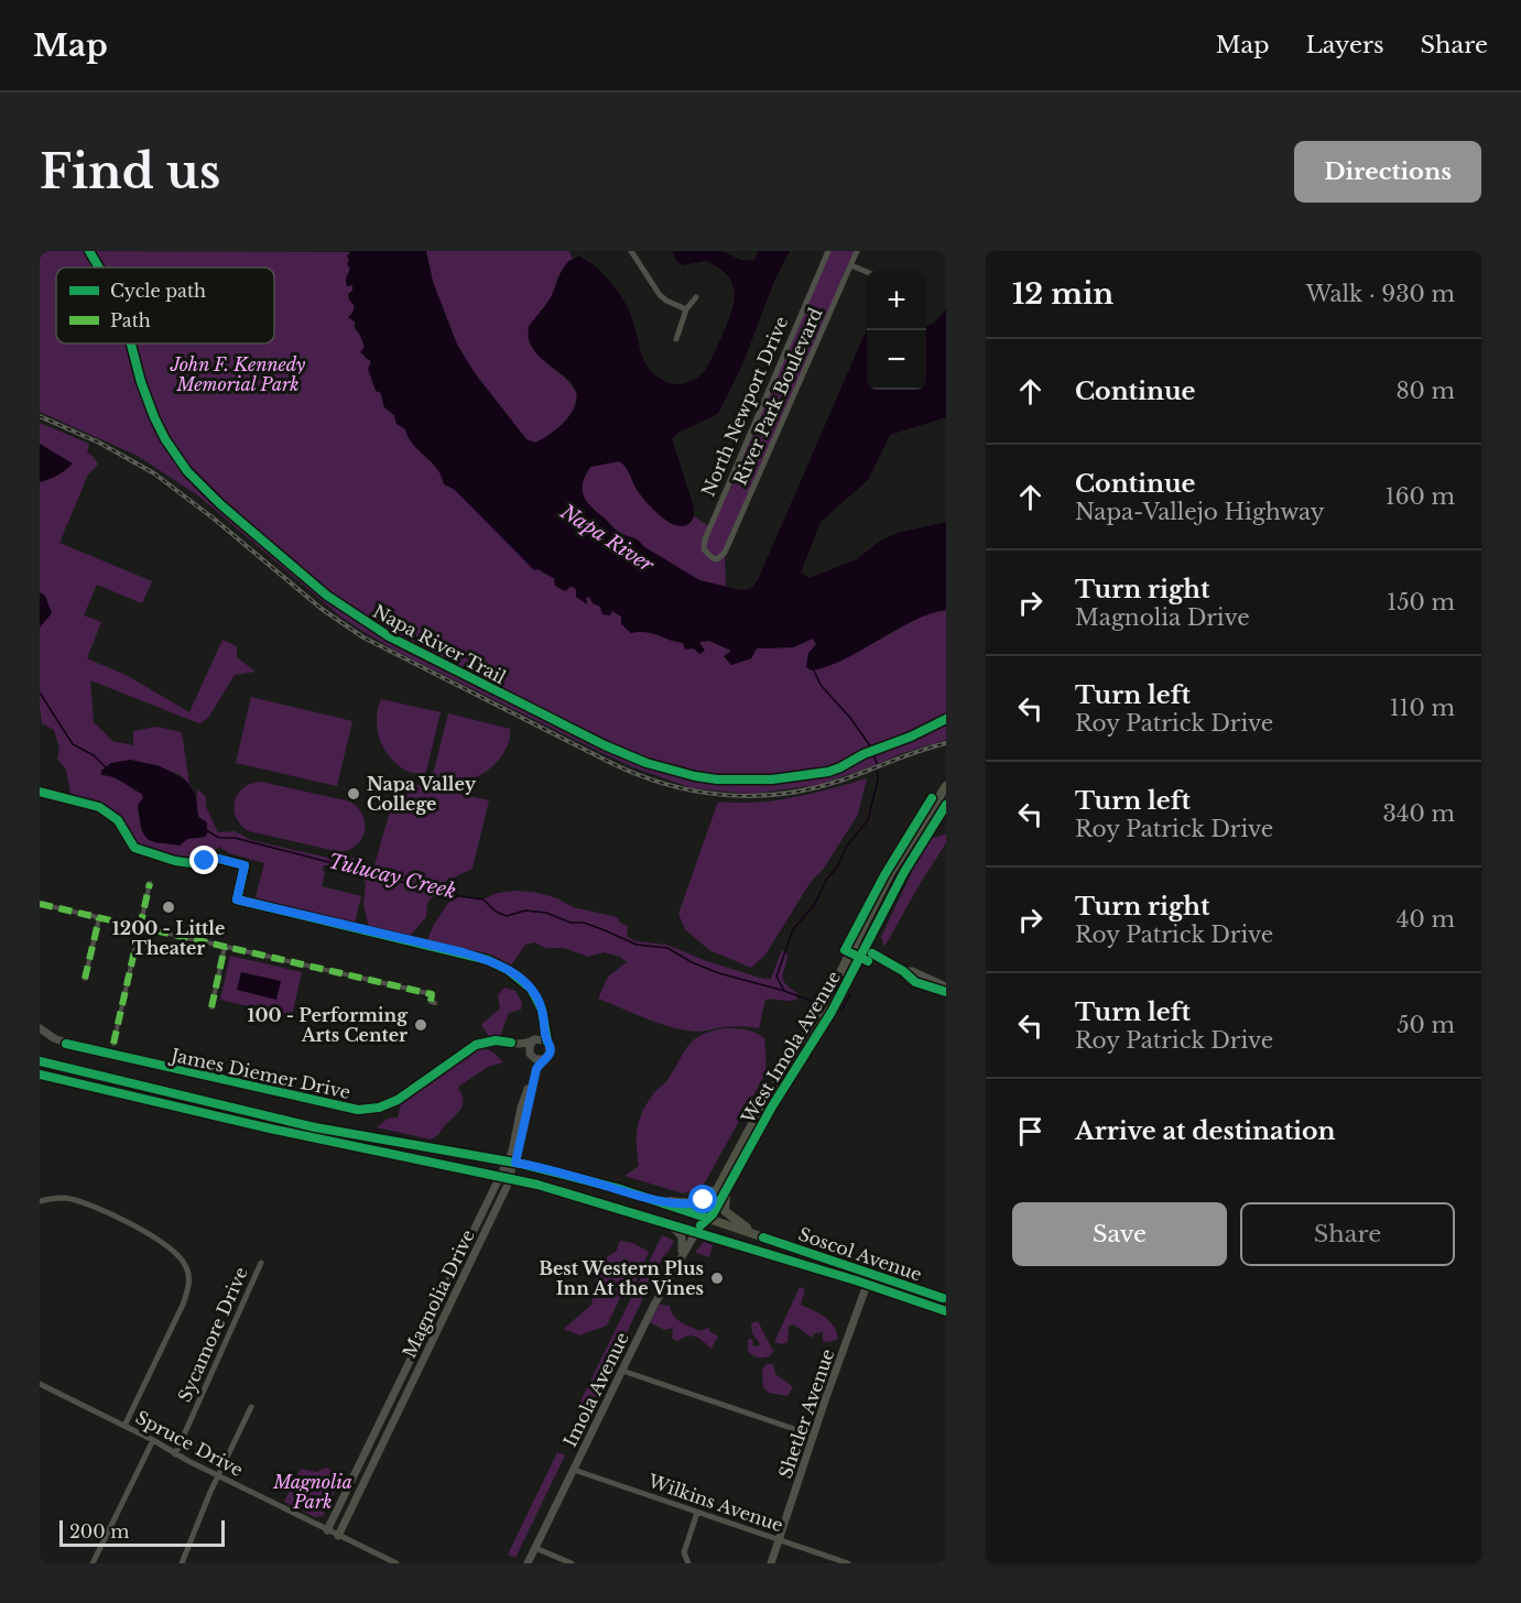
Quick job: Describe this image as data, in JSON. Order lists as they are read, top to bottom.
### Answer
{
  "streets": {
    "main road": ["West Imola Avenue", "Soscol Avenue"],
    "street": [
      "River Park Boulevard",
      "North Newport Drive",
      "James Diemer Drive",
      "Magnolia Drive",
      "Sycamore Drive",
      "Imola Avenue",
      "Shetler Avenue",
      "Spruce Drive",
      "Wilkins Avenue"
    ],
    "cycle path": ["Napa River Trail"]
  },
  "crossings": [
    ["River Park Boulevard", "North Newport Drive"],
    ["West Imola Avenue", "Soscol Avenue"],
    ["West Imola Avenue", "Imola Avenue"],
    ["James Diemer Drive", "Magnolia Drive"],
    ["Soscol Avenue", "Magnolia Drive"],
    ["Soscol Avenue", "Imola Avenue"],
    ["Soscol Avenue", "Shetler Avenue"],
    ["Magnolia Drive", "Spruce Drive"],
    ["Sycamore Drive", "Spruce Drive"],
    ["Imola Avenue", "Wilkins Avenue"],
    ["Shetler Avenue", "Wilkins Avenue"]
  ],
  "water": ["Napa River", "Tulucay Creek"],
  "parks": ["John F. Kennedy Memorial Park", "Magnolia Park"],
  "places": [
    "Napa Valley College",
    "1200 - Little Theater",
    "100 - Performing Arts Center",
    "Best Western Plus Inn At the Vines"
  ],
  "legend": ["Cycle path", "Path"],
  "scale_bar": "200 m",
  "page": {
    "header": "Map",
    "nav": ["Map", "Layers", "Share"],
    "buttons": [
      "Directions",
      ["Save", "Share"]
    ],
    "title": "Find us",
    "heading": ["12 min", "Walk · 930 m"],
    "map_buttons": ["+", "−"],
    "list": [
      ["Continue", "80 m"],
      ["Continue", "Napa-Vallejo Highway", "160 m"],
      ["Turn right", "Magnolia Drive", "150 m"],
      ["Turn left", "Roy Patrick Drive", "110 m"],
      ["Turn left", "Roy Patrick Drive", "340 m"],
      ["Turn right", "Roy Patrick Drive", "40 m"],
      ["Turn left", "Roy Patrick Drive", "50 m"],
      "Arrive at destination"
    ],
    "scale": "200 m"
  }
}
